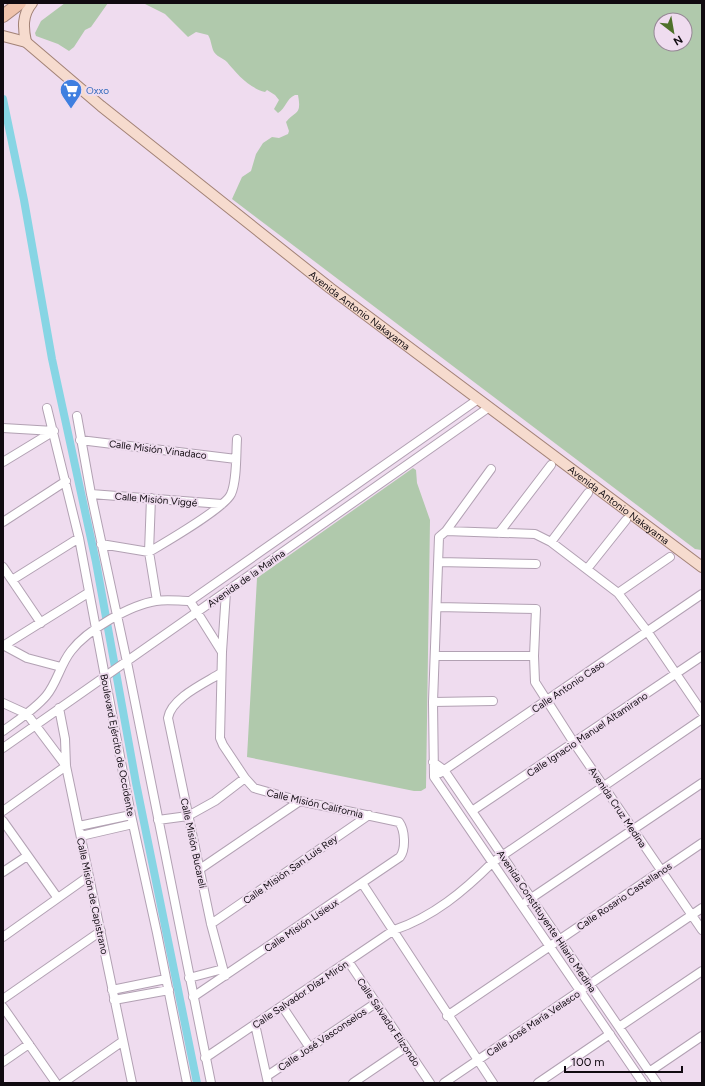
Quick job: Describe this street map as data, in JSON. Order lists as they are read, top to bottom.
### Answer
{
  "streets": {
    "main road": ["Avenida Antonio Nakayama"],
    "street": [
      "Calle Misión Vinadaco",
      "Calle Misión Viggé",
      "Avenida de la Marina",
      "Calle Antonio Caso",
      "Calle Ignacio Manuel Altamirano",
      "Boulevard Ejército de Occidente",
      "Calle Misión California",
      "Avenida Cruz Medina",
      "Calle Misión Bucareli",
      "Calle Misión San Luis Rey",
      "Calle Misión de Capistrano",
      "Calle Rosario Castellanos",
      "Avenida Constituyente Hilario Medina",
      "Calle Misión Lisieux",
      "Calle Salvador Díaz Mirón",
      "Calle Salvador Elizondo",
      "Calle José María Velasco",
      "Calle José Vasconselos"
    ]
  },
  "crossings": [
    ["Avenida Antonio Nakayama", "Avenida de la Marina"],
    ["Avenida de la Marina", "Boulevard Ejército de Occidente"],
    ["Avenida de la Marina", "Calle Misión California"],
    ["Avenida de la Marina", "Calle Misión de Capistrano"],
    ["Calle Antonio Caso", "Avenida Cruz Medina"],
    ["Calle Antonio Caso", "Avenida Constituyente Hilario Medina"],
    ["Calle Ignacio Manuel Altamirano", "Avenida Cruz Medina"],
    ["Calle Ignacio Manuel Altamirano", "Avenida Constituyente Hilario Medina"],
    ["Calle Misión California", "Calle Misión Bucareli"],
    ["Calle Misión California", "Calle Misión San Luis Rey"],
    ["Calle Misión California", "Calle Misión Lisieux"],
    ["Avenida Cruz Medina", "Calle Rosario Castellanos"],
    ["Avenida Cruz Medina", "Calle José María Velasco"],
    ["Calle Misión Bucareli", "Calle Misión San Luis Rey"],
    ["Calle Misión Bucareli", "Calle Misión Lisieux"],
    ["Calle Rosario Castellanos", "Avenida Constituyente Hilario Medina"],
    ["Avenida Constituyente Hilario Medina", "Calle Salvador Díaz Mirón"],
    ["Avenida Constituyente Hilario Medina", "Calle José María Velasco"],
    ["Calle Salvador Díaz Mirón", "Calle Salvador Elizondo"],
    ["Calle Salvador Elizondo", "Calle José Vasconselos"]
  ],
  "places": {
    "supermarket": ["Oxxo"]
  },
  "scale_bar": "100 m",
  "north": "bottom right"
}
